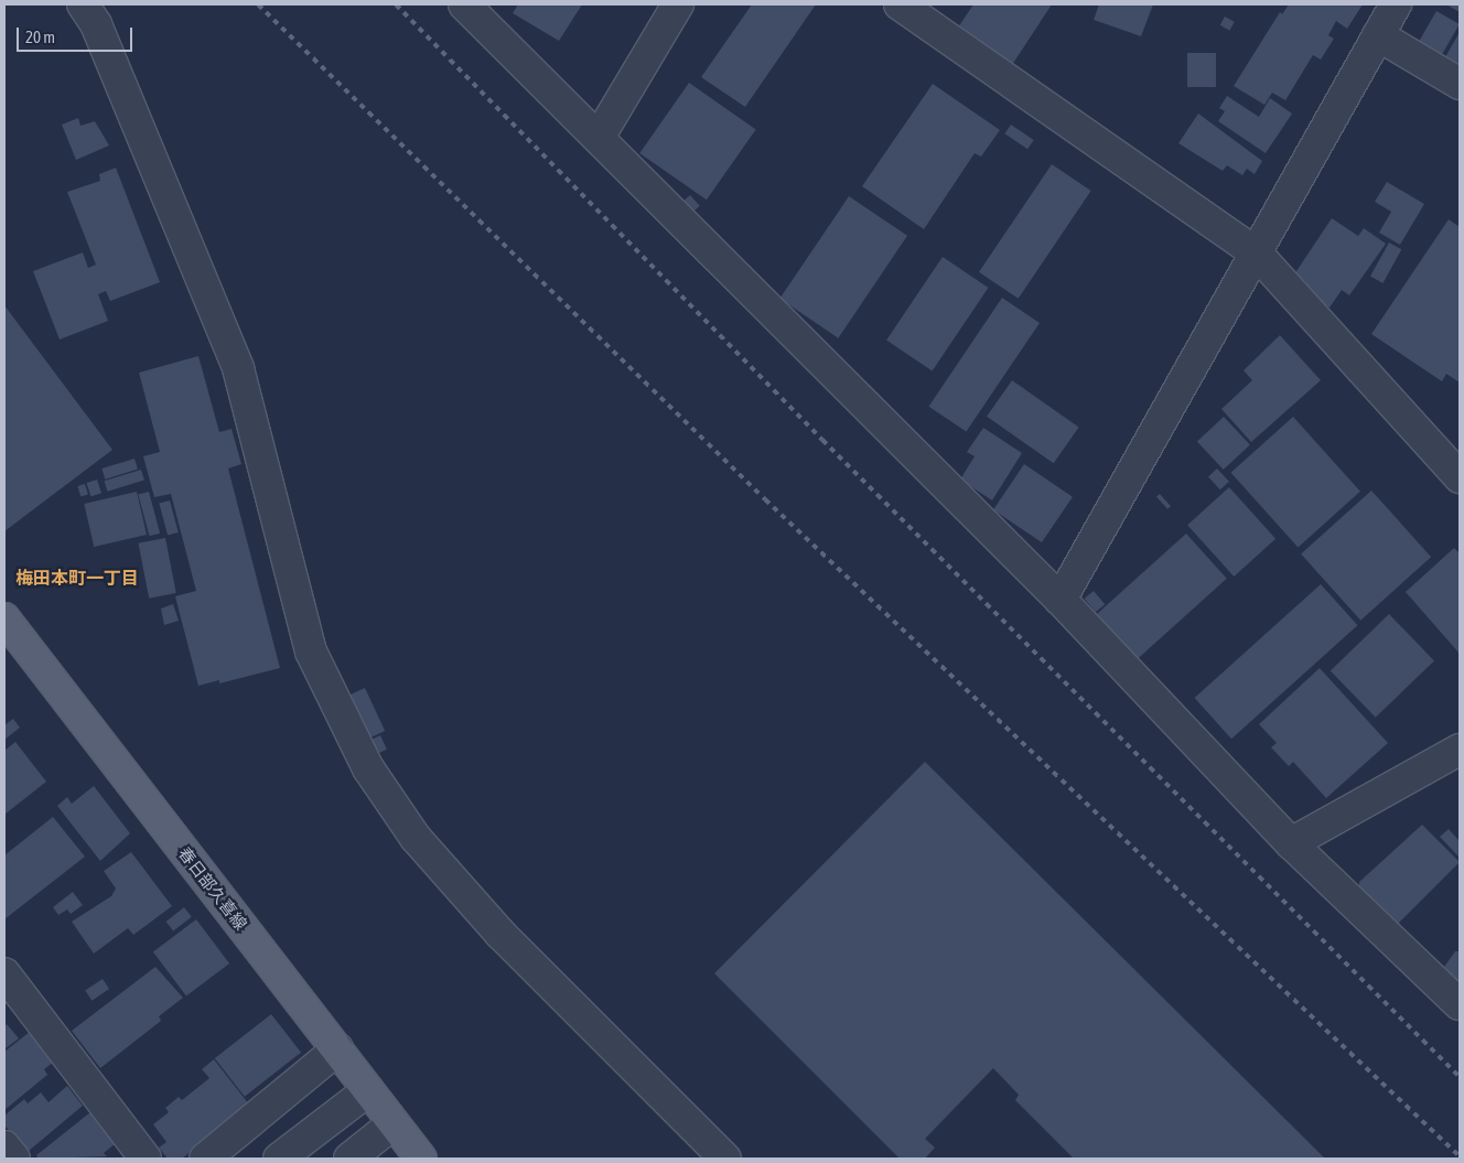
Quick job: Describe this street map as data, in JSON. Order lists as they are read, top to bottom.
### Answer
{
  "streets": {
    "main road": ["春日部久喜線"]
  },
  "districts": ["梅田本町一丁目"],
  "scale_bar": "20 m"
}
